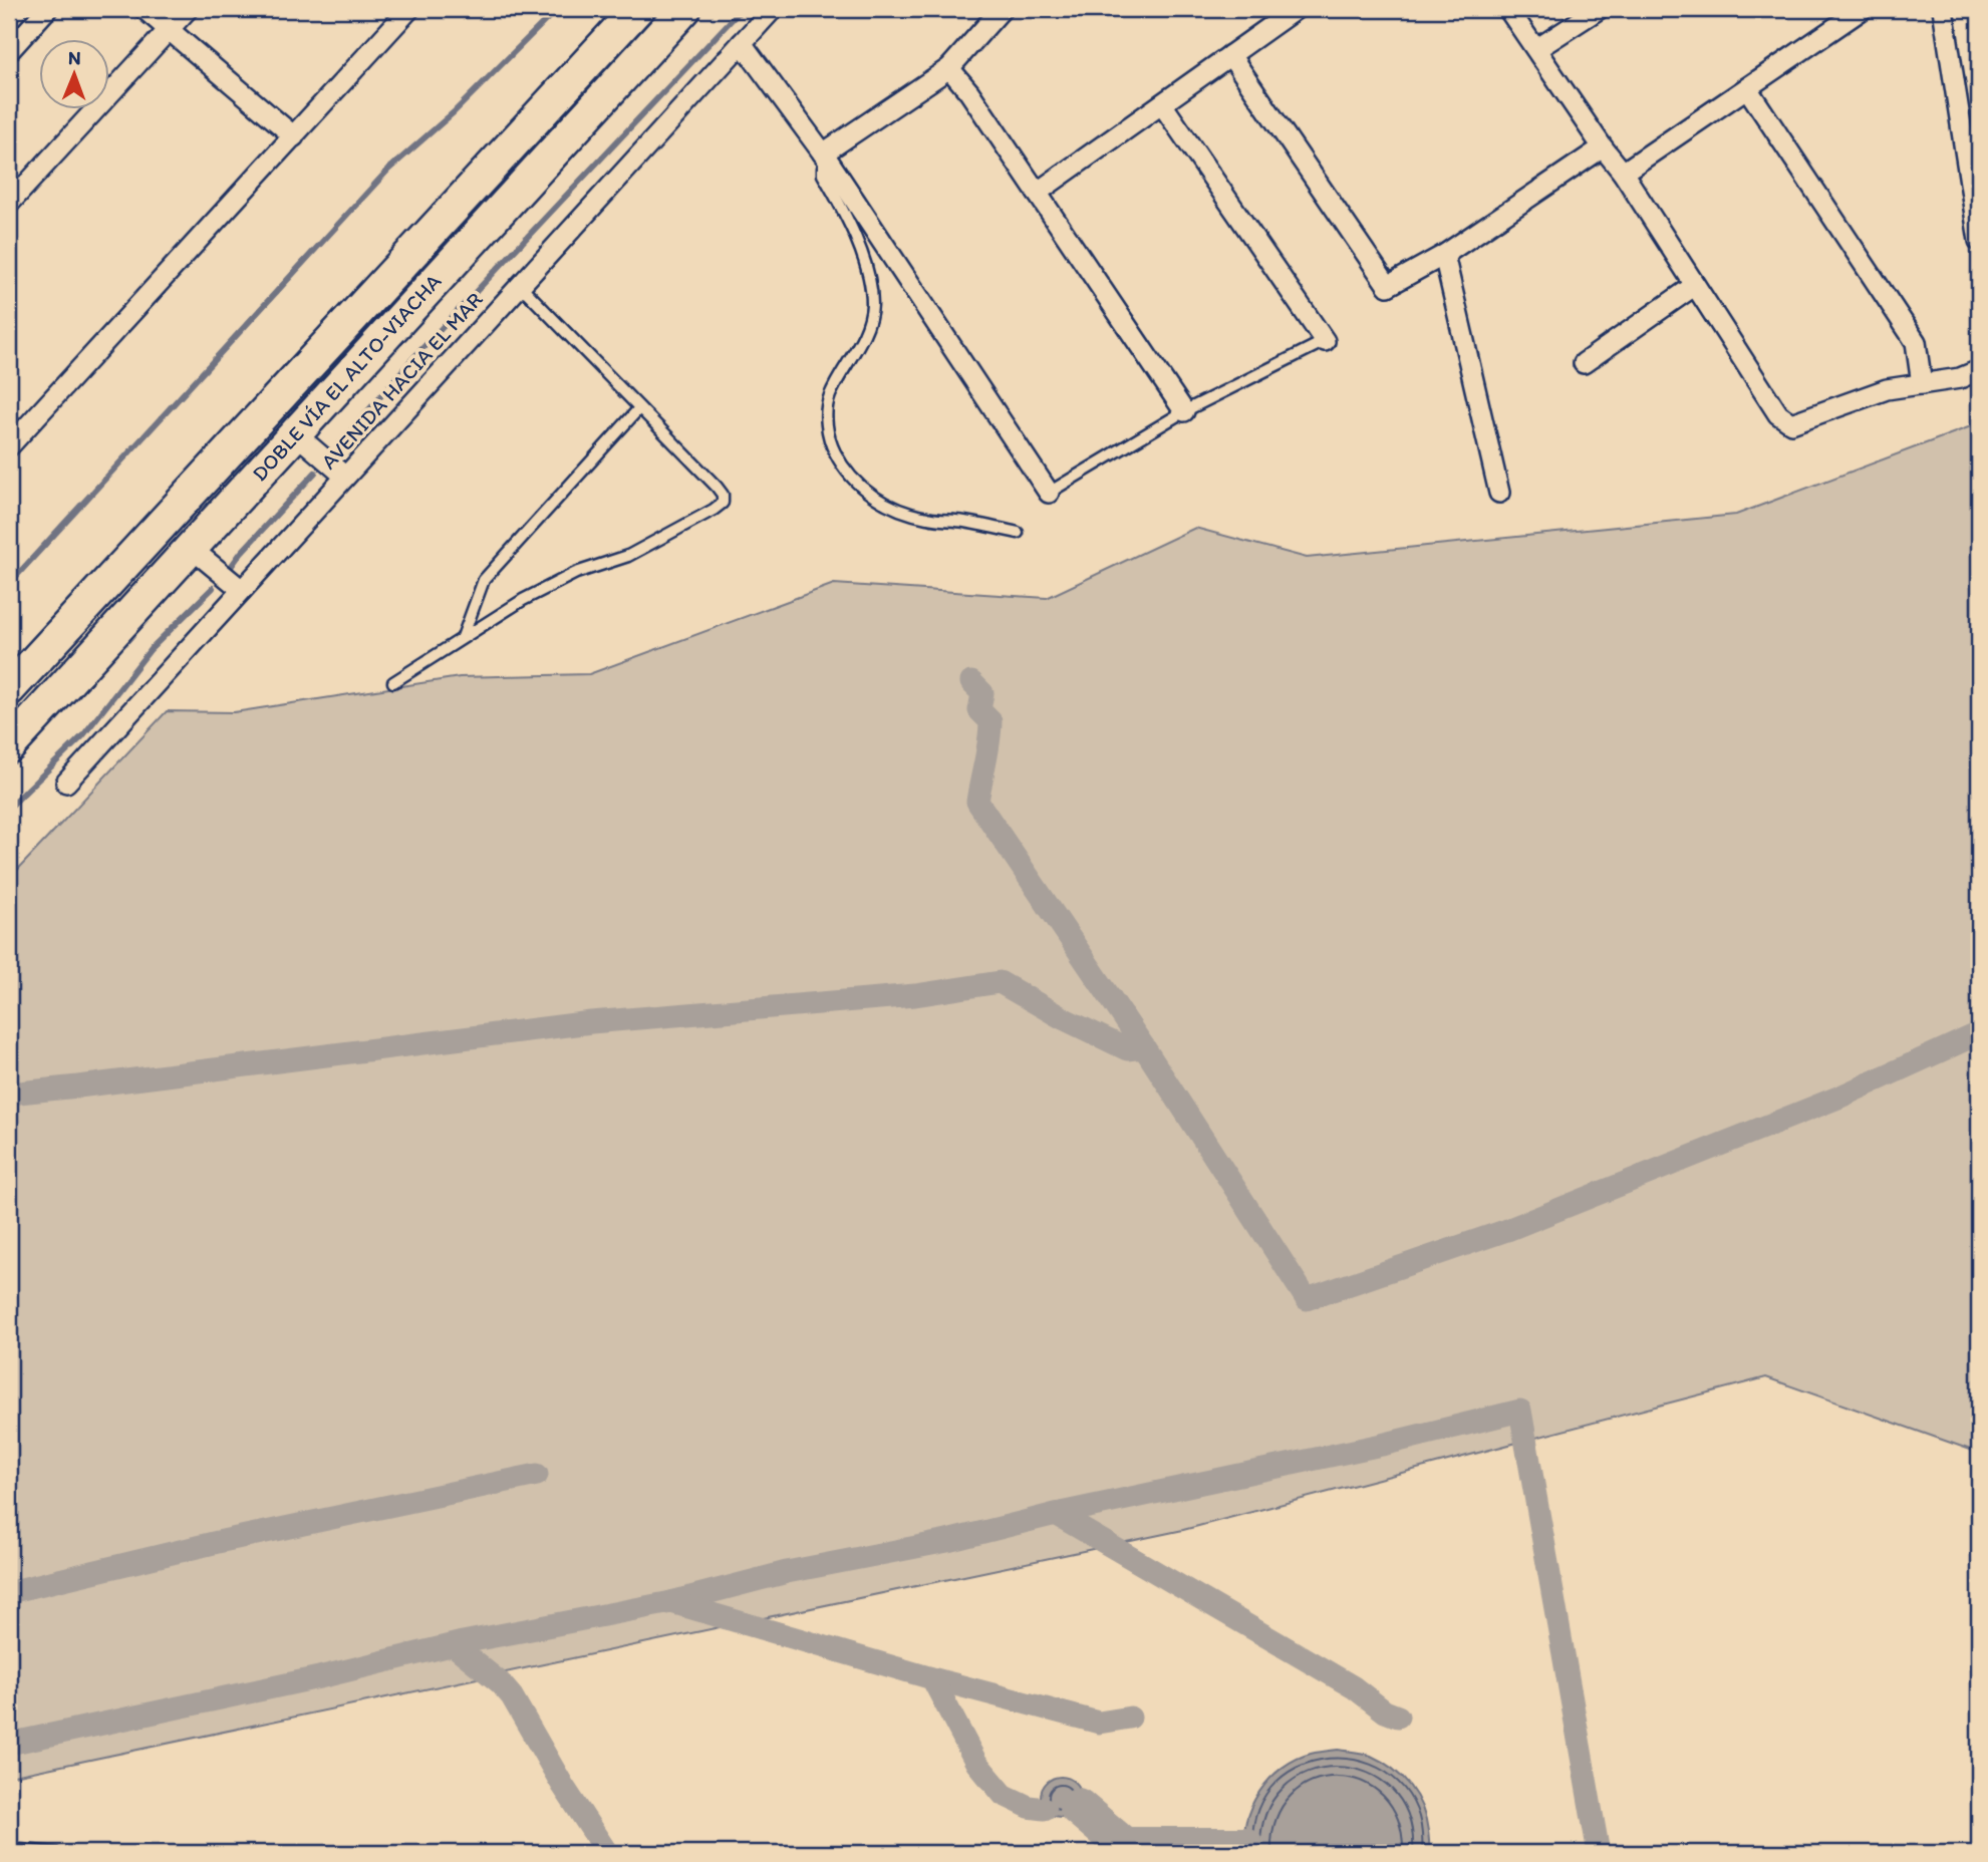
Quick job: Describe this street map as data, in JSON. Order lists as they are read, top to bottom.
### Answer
{
  "streets": {
    "highway": ["DOBLE VÍA EL ALTO-VIACHA"],
    "street": ["AVENIDA HACIA EL MAR"]
  },
  "north": "top"
}
